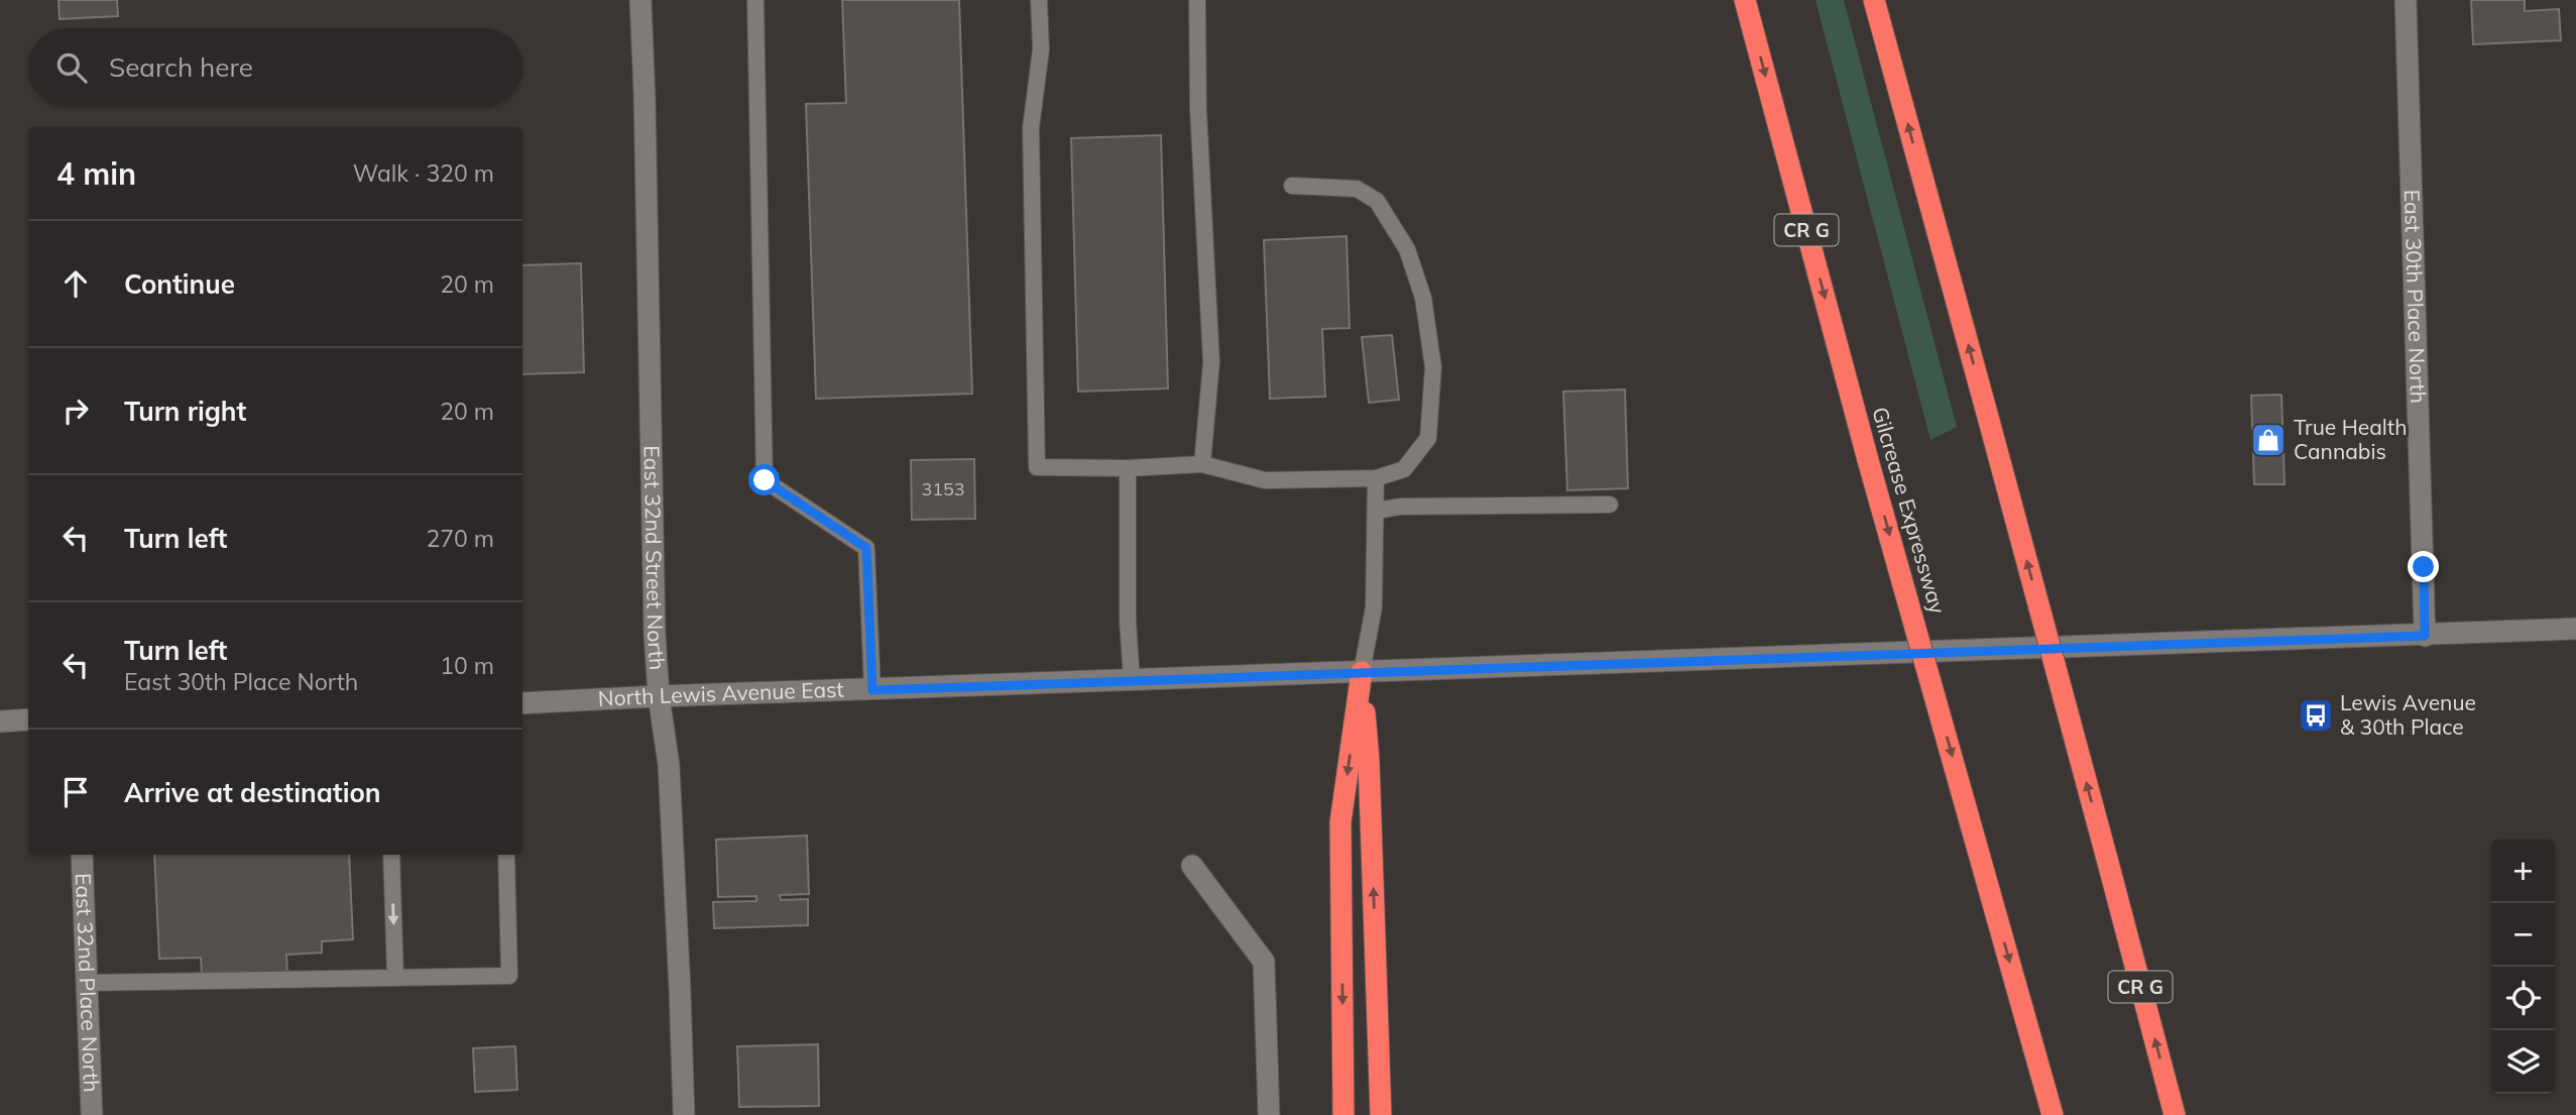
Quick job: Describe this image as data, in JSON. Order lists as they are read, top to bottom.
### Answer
{
  "streets": {
    "highway": ["CR G", "Gilcrease Expressway"],
    "street": [
      "East 30th Place North",
      "East 32nd Street North",
      "North Lewis Avenue East",
      "East 32nd Place North"
    ]
  },
  "crossings": [
    ["East 30th Place North", "North Lewis Avenue East"],
    ["East 32nd Street North", "North Lewis Avenue East"]
  ],
  "places": {
    "shop": ["True Health Cannabis"],
    "bus stop": ["Lewis Avenue & 30th Place"]
  },
  "house_numbers": ["3153"],
  "page": {
    "search": "Search here",
    "heading": ["4 min", "Walk · 320 m"],
    "list": [
      ["Continue", "20 m"],
      ["Turn right", "20 m"],
      ["Turn left", "270 m"],
      ["Turn left", "East 30th Place North", "10 m"],
      "Arrive at destination"
    ],
    "map_buttons": ["+", "−"]
  }
}
